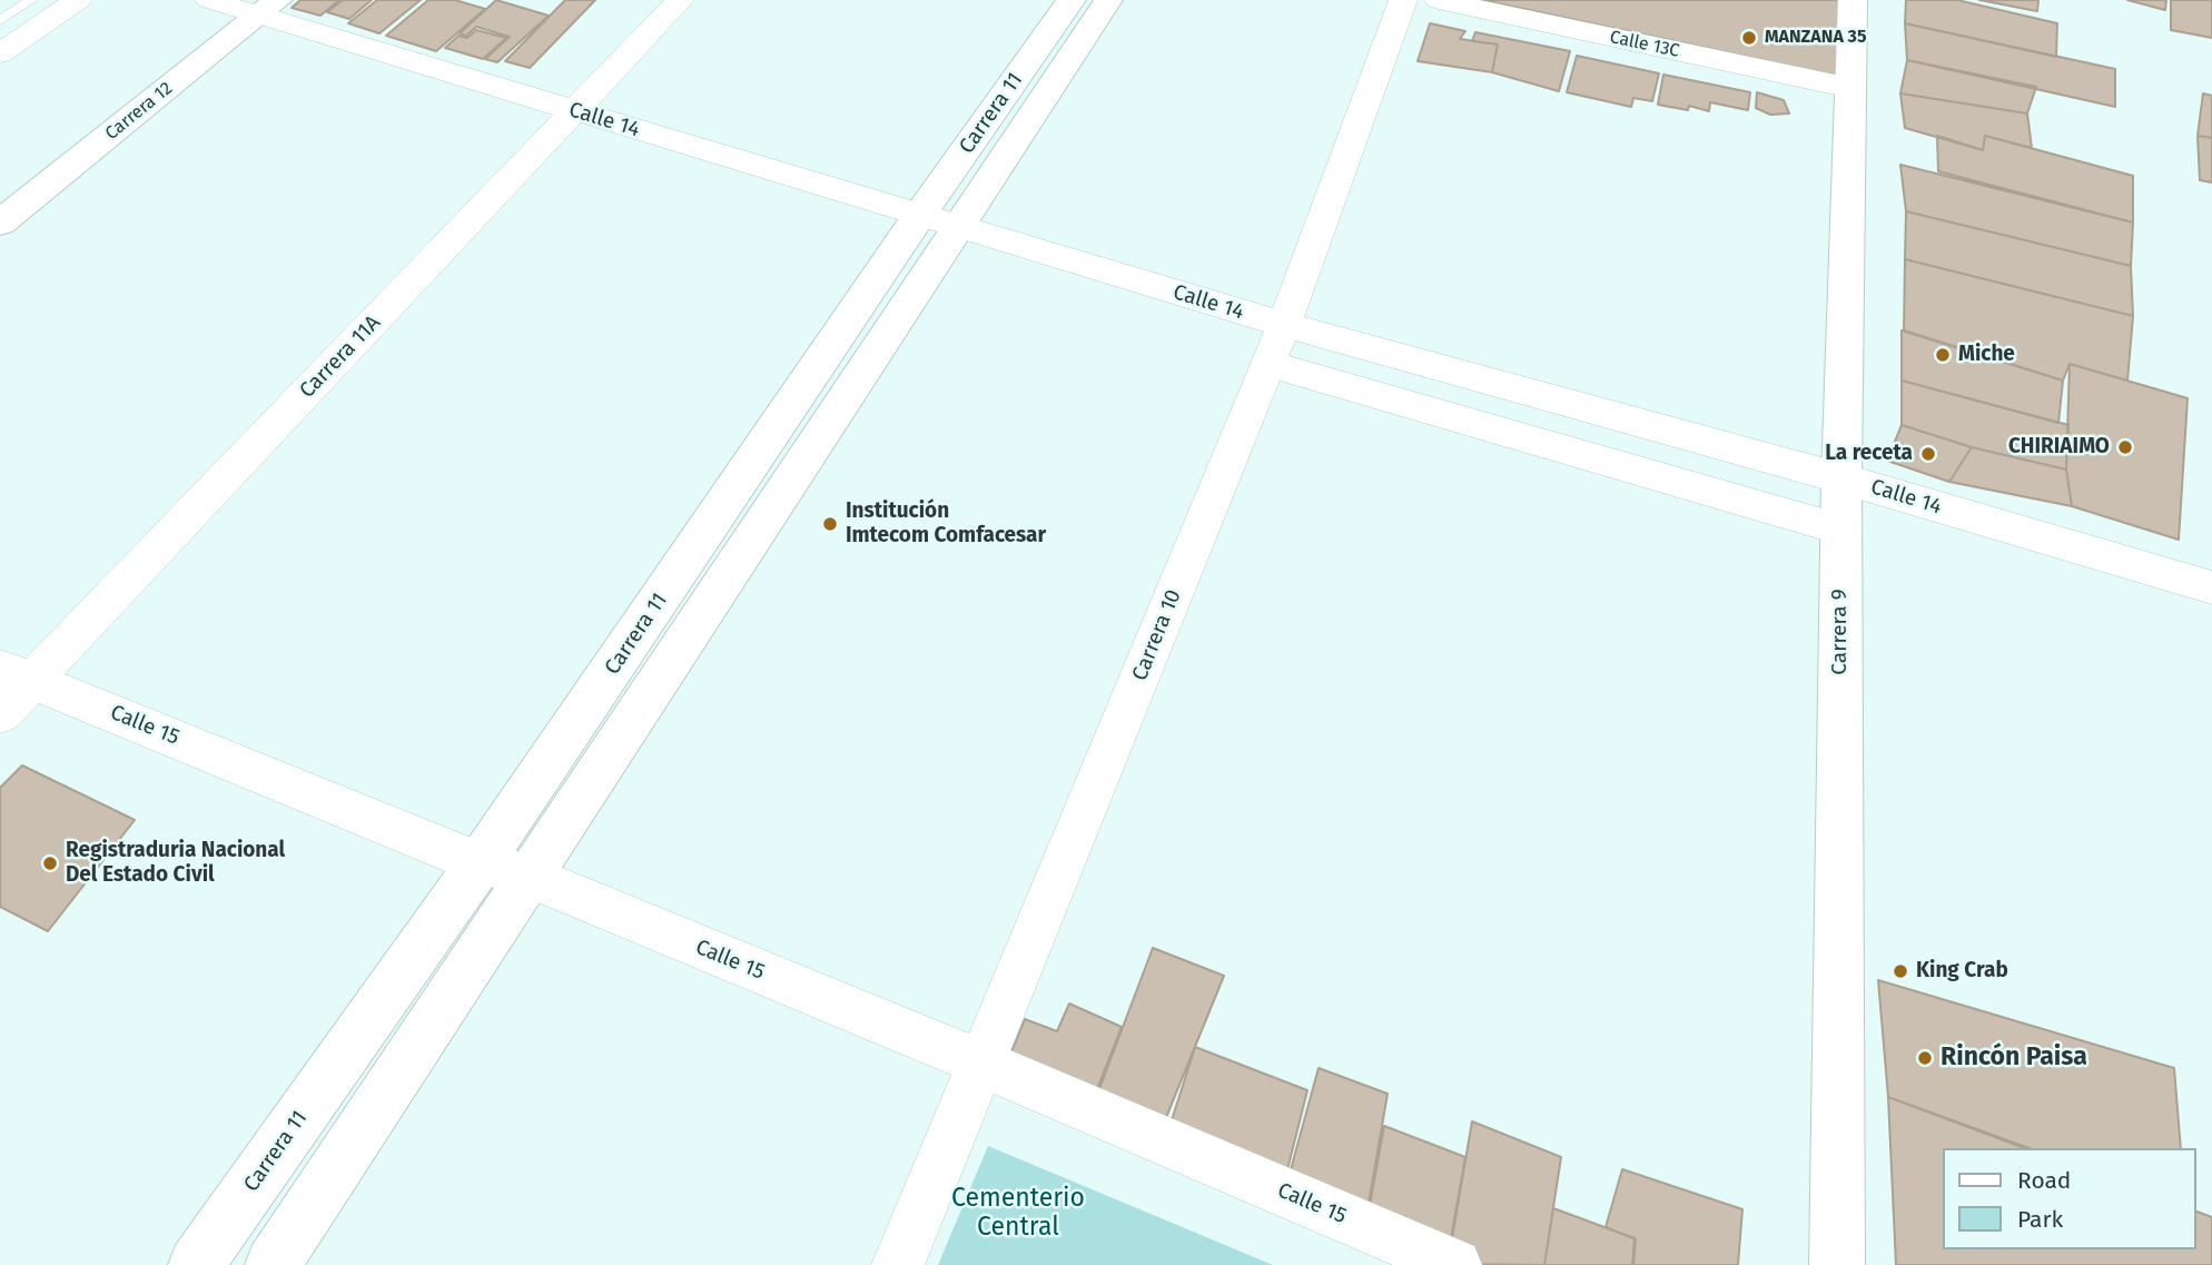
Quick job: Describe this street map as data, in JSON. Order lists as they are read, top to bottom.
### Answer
{
  "streets": {
    "main road": ["Carrera 12", "Carrera 11", "Carrera 9"],
    "street": [
      "Calle 13C",
      "Calle 14",
      "Carrera 11A",
      "Carrera 10",
      "Calle 15"
    ]
  },
  "crossings": [
    ["Calle 13C", "Carrera 9"],
    ["Carrera 12", "Calle 14"],
    ["Carrera 11", "Calle 14"],
    ["Carrera 11", "Calle 15"],
    ["Calle 14", "Carrera 11A"],
    ["Calle 14", "Carrera 9"],
    ["Calle 14", "Carrera 10"],
    ["Carrera 11A", "Calle 15"],
    ["Carrera 10", "Calle 15"]
  ],
  "parks": ["Cementerio Central"],
  "places": [
    "MANZANA 35",
    "Miche",
    "CHIRIAIMO",
    "La receta",
    "Institución Imtecom Comfacesar",
    "Registraduria Nacional Del Estado Civil",
    "King Crab",
    "Rincón Paisa"
  ],
  "legend": ["Road", "Park"]
}
